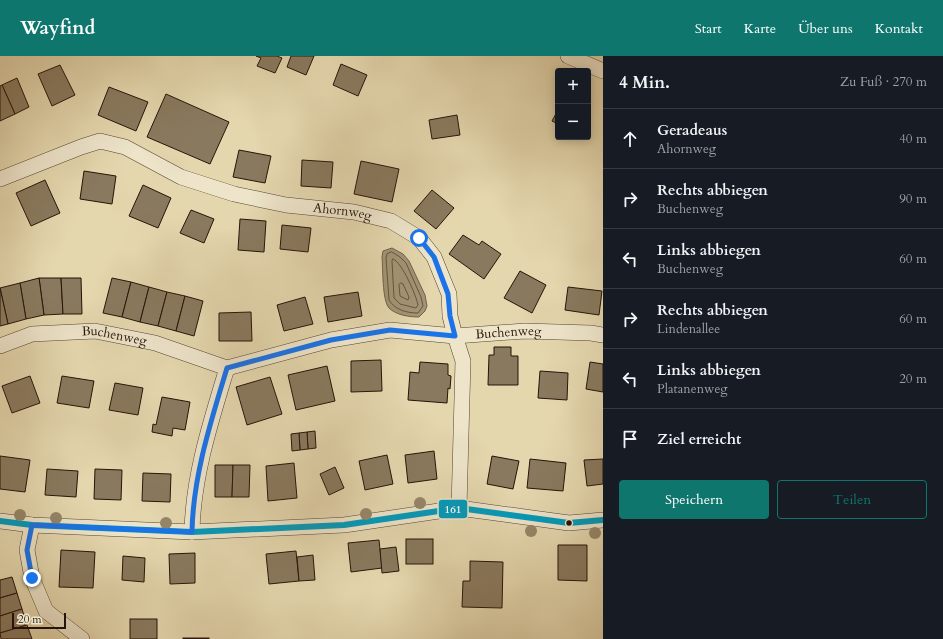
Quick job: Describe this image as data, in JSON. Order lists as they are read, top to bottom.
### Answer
{
  "streets": {
    "street": ["Ahornweg", "Buchenweg"]
  },
  "crossings": [
    ["Ahornweg", "Buchenweg"]
  ],
  "lines": ["transit line 161"],
  "scale_bar": "20 m",
  "page": {
    "header": "Wayfind",
    "nav": [
      "Start",
      "Karte",
      "Über uns",
      "Kontakt"
    ],
    "heading": ["4 Min.", "Zu Fuß · 270 m"],
    "map_buttons": ["+", "−"],
    "list": [
      ["Geradeaus", "Ahornweg", "40 m"],
      ["Rechts abbiegen", "Buchenweg", "90 m"],
      ["Links abbiegen", "Buchenweg", "60 m"],
      ["Rechts abbiegen", "Lindenallee", "60 m"],
      ["Links abbiegen", "Platanenweg", "20 m"],
      "Ziel erreicht"
    ],
    "buttons": ["Speichern", "Teilen"],
    "scale": "20 m"
  }
}
